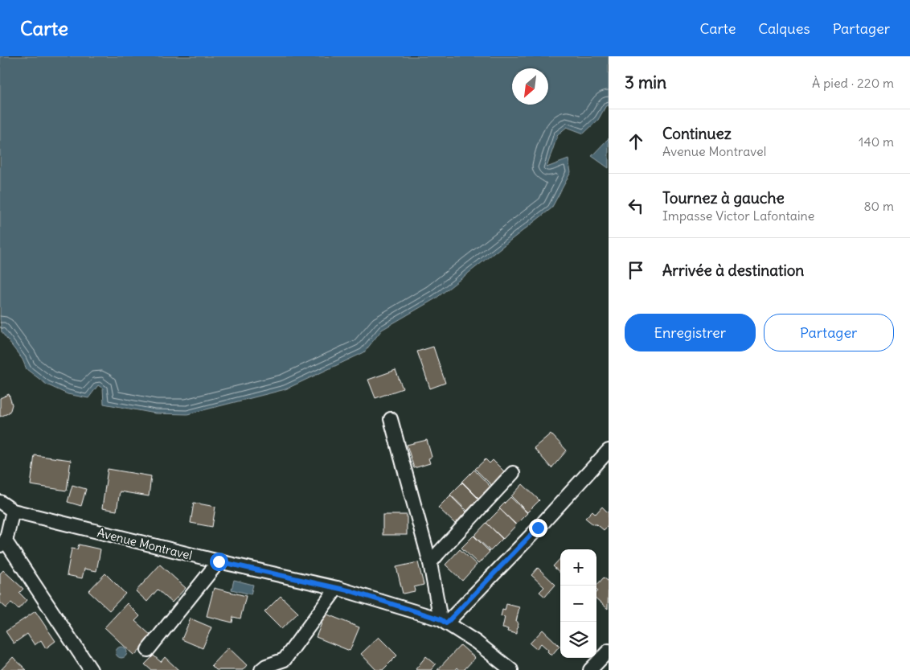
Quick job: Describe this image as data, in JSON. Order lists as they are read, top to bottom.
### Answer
{
  "streets": {
    "street": ["Avenue Montravel"]
  },
  "north": "bottom left",
  "page": {
    "header": "Carte",
    "nav": ["Carte", "Calques", "Partager"],
    "heading": ["3 min", "À pied · 220 m"],
    "list": [
      ["Continuez", "Avenue Montravel", "140 m"],
      ["Tournez à gauche", "Impasse Victor Lafontaine", "80 m"],
      "Arrivée à destination"
    ],
    "buttons": ["Enregistrer", "Partager"],
    "map_buttons": ["+", "−"]
  }
}
